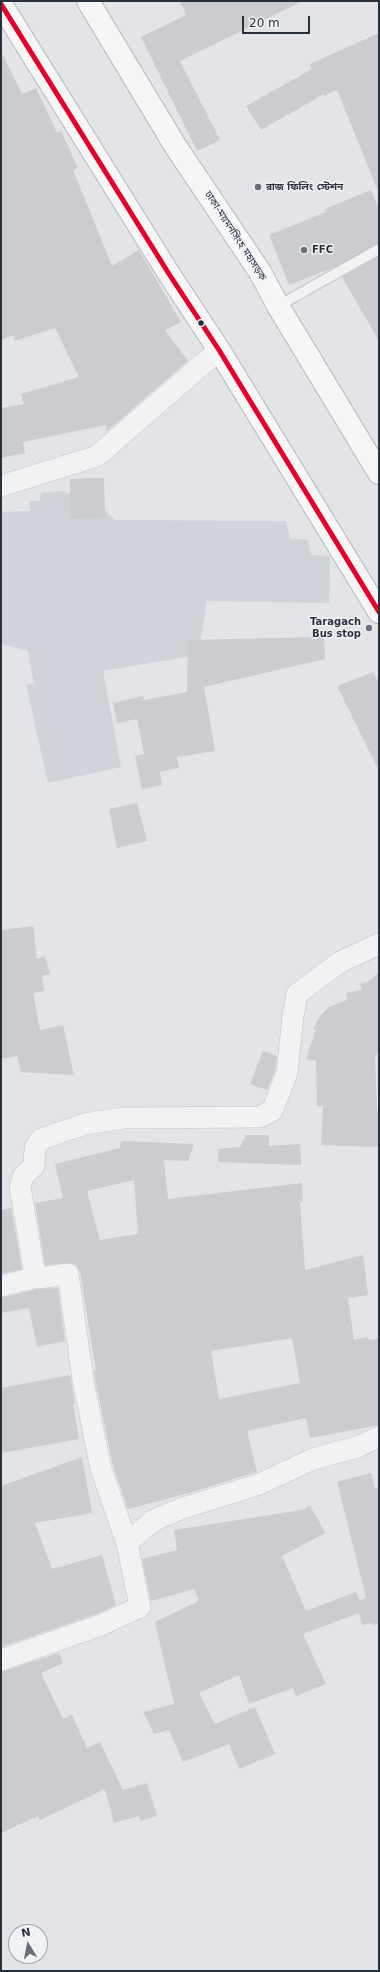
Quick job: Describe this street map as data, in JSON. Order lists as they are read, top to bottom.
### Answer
{
  "streets": {
    "highway": ["ঢাকা-ময়মনসিংহ মহাসড়ক"]
  },
  "places": ["রাজ ফিলিং স্টেশন", "FFC", "Taragach Bus stop"],
  "scale_bar": "20 m",
  "north": "top"
}
